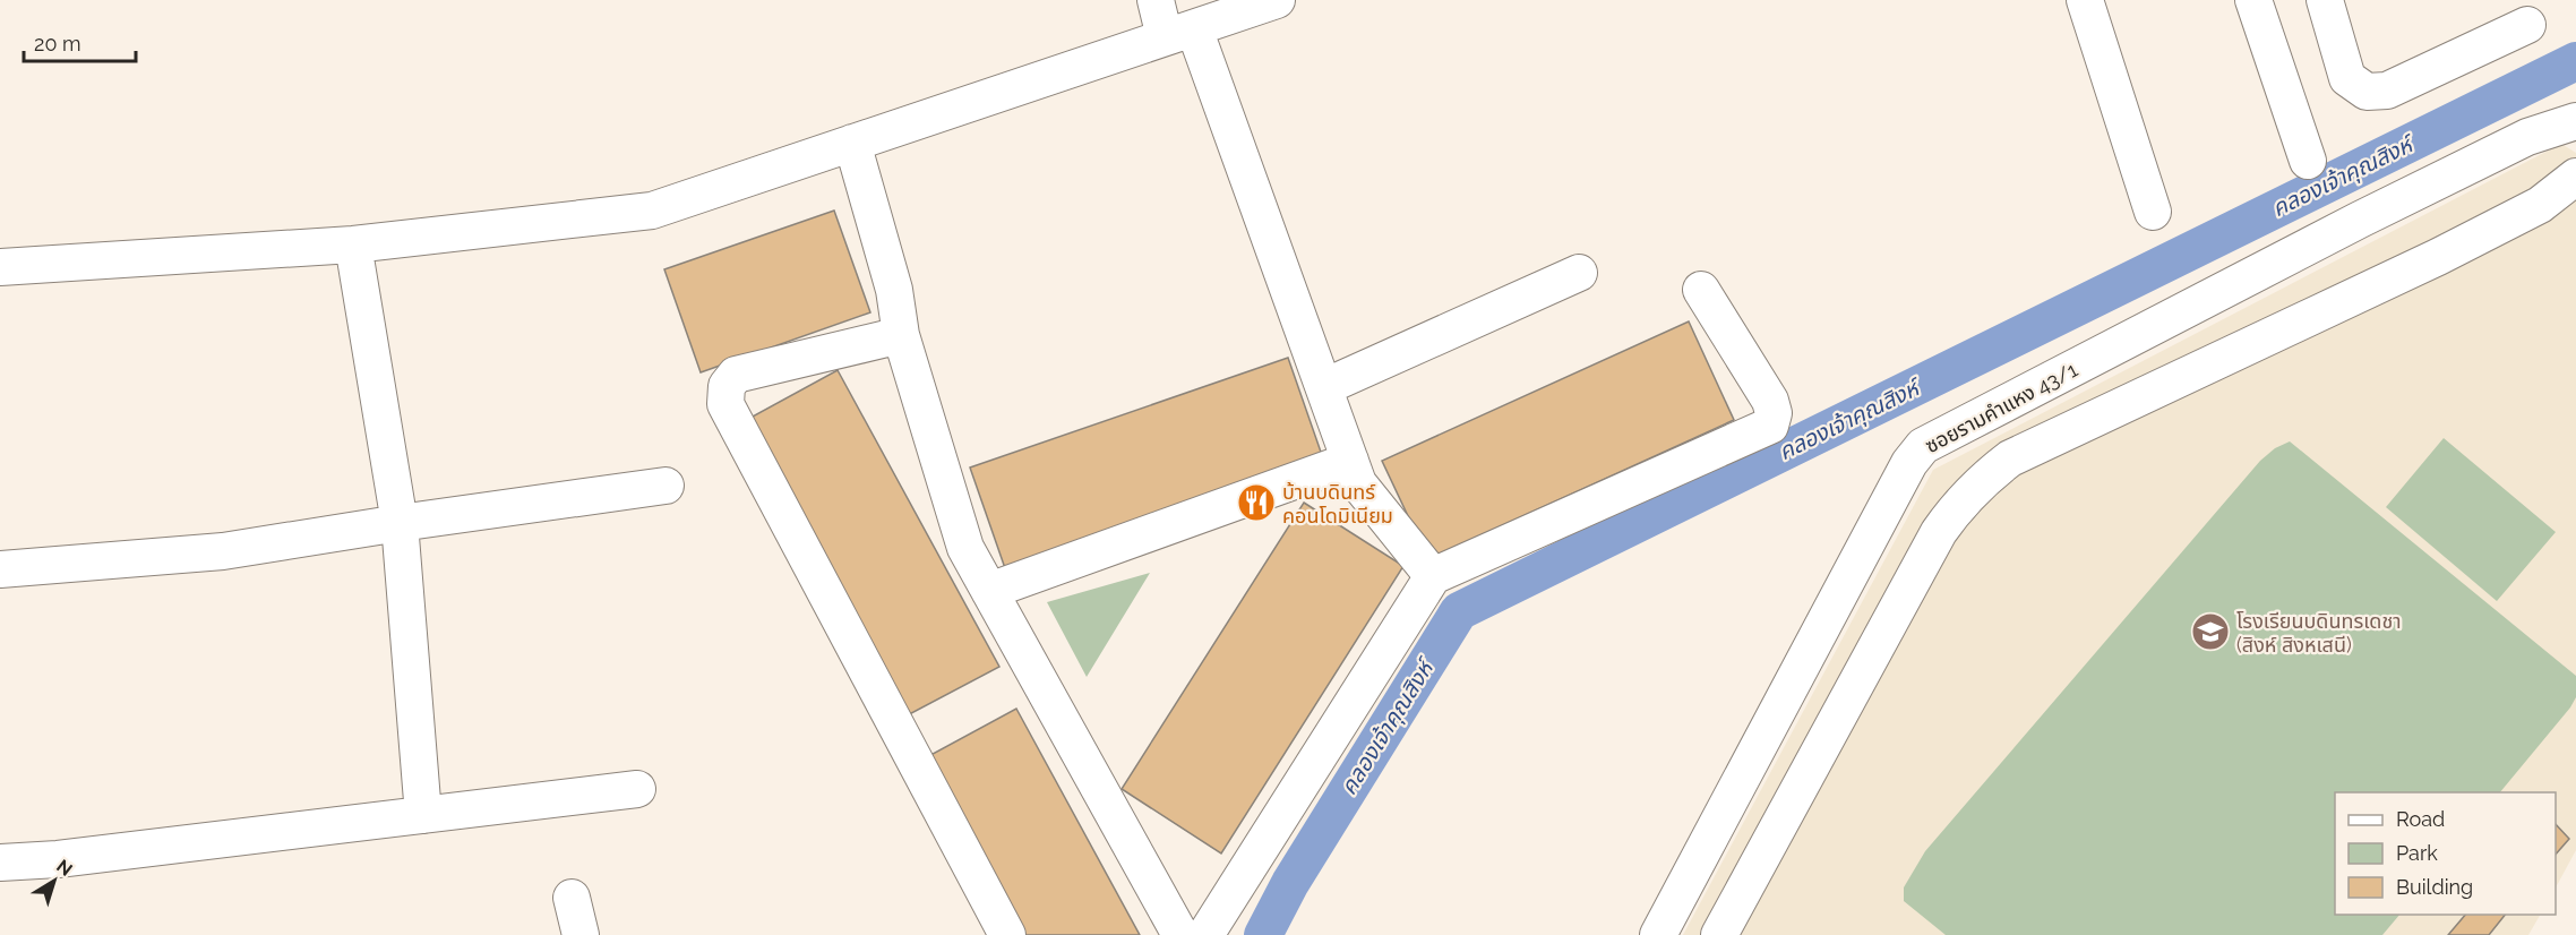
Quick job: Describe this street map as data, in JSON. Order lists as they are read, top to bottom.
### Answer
{
  "streets": {
    "street": ["ซอยรามคำแหง 43/1"]
  },
  "water": ["คลองเจ้าคุณสิงห์"],
  "places": {
    "restaurant": ["บ้านบดินทร์ คอนโดมิเนียม"],
    "school or university": ["โรงเรียนบดินทรเดชา (สิงห์ สิงหเสนี)"]
  },
  "legend": ["Road", "Park", "Building"],
  "scale_bar": "20 m",
  "north": "top right"
}
